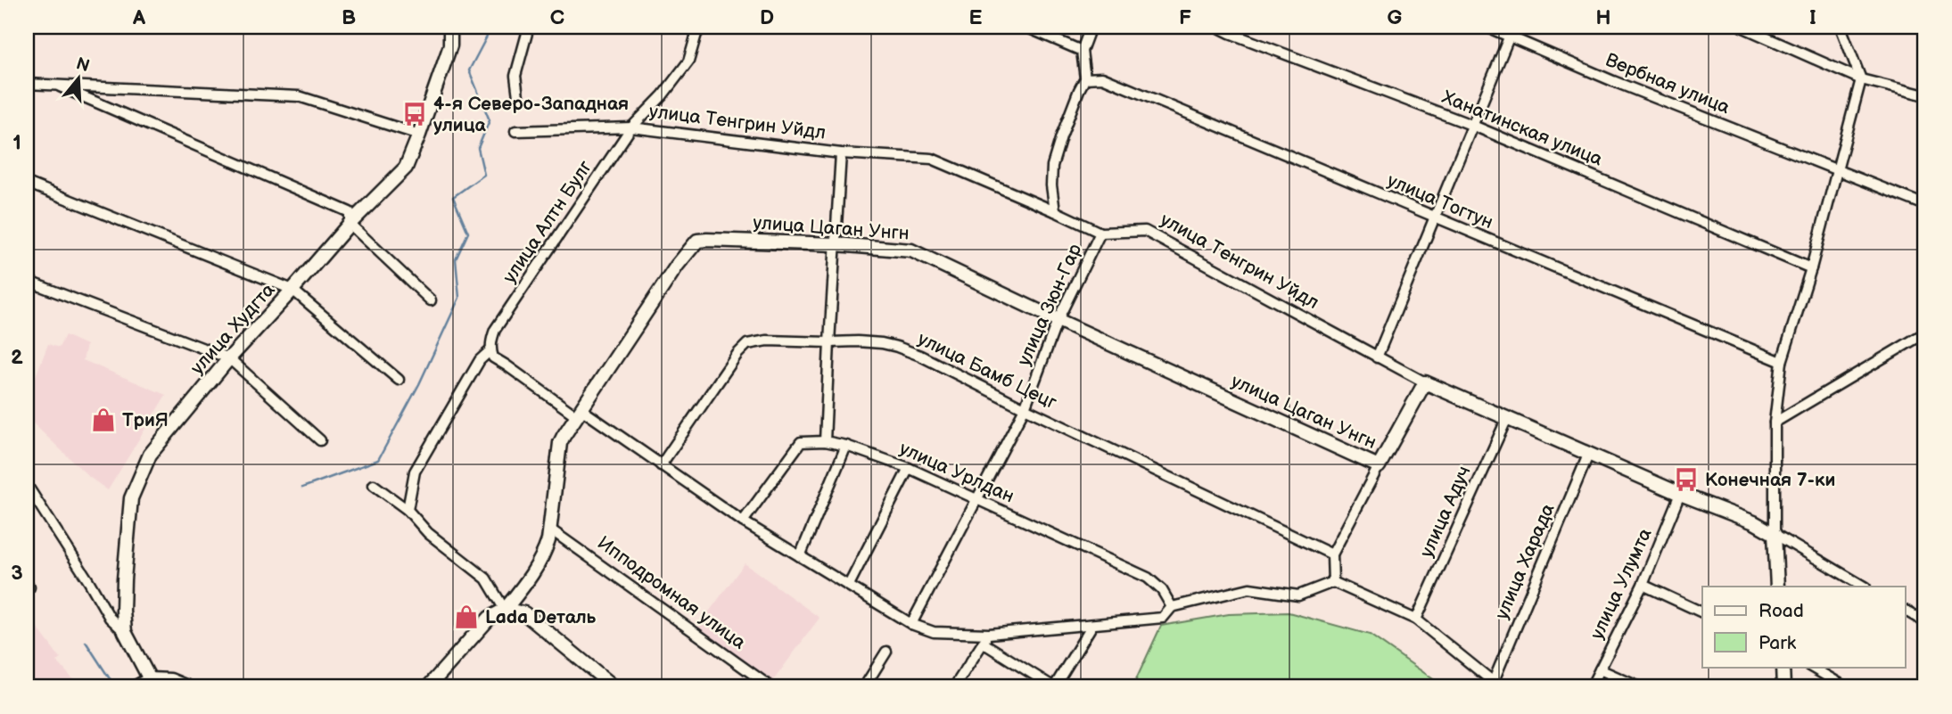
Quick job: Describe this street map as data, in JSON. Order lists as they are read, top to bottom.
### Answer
{
  "streets": {
    "street": [
      "Вербная улица",
      "улица Тенгрин Уйдл",
      "Ханатинская улица",
      "улица Тогтун",
      "улица Алтн Булг",
      "улица Цаган Унгн",
      "улица Зюн-Гар",
      "улица Худгта",
      "улица Бамб Цецг",
      "улица Урлдан",
      "улица Адуч",
      "улица Харада",
      "улица Улумта",
      "Ипподромная улица"
    ]
  },
  "crossings": [
    ["улица Тенгрин Уйдл", "улица Алтн Булг"],
    ["улица Тенгрин Уйдл", "улица Зюн-Гар"],
    ["улица Тенгрин Уйдл", "улица Адуч"],
    ["улица Тенгрин Уйдл", "улица Харада"],
    ["улица Тенгрин Уйдл", "улица Улумта"],
    ["улица Цаган Унгн", "улица Зюн-Гар"],
    ["улица Цаган Унгн", "Ипподромная улица"],
    ["улица Зюн-Гар", "улица Бамб Цецг"],
    ["улица Зюн-Гар", "улица Урлдан"]
  ],
  "places": {
    "bus stop": ["4-я Северо-Западная улица", "Конечная 7-ки"],
    "shop": ["ТриЯ", "Lada Dеталь"]
  },
  "legend": ["Road", "Park"],
  "north": "top",
  "grid": {
    "columns": [
      "A",
      "B",
      "C",
      "D",
      "E",
      "F",
      "G",
      "H",
      "I"
    ],
    "rows": ["1", "2", "3"]
  }
}
